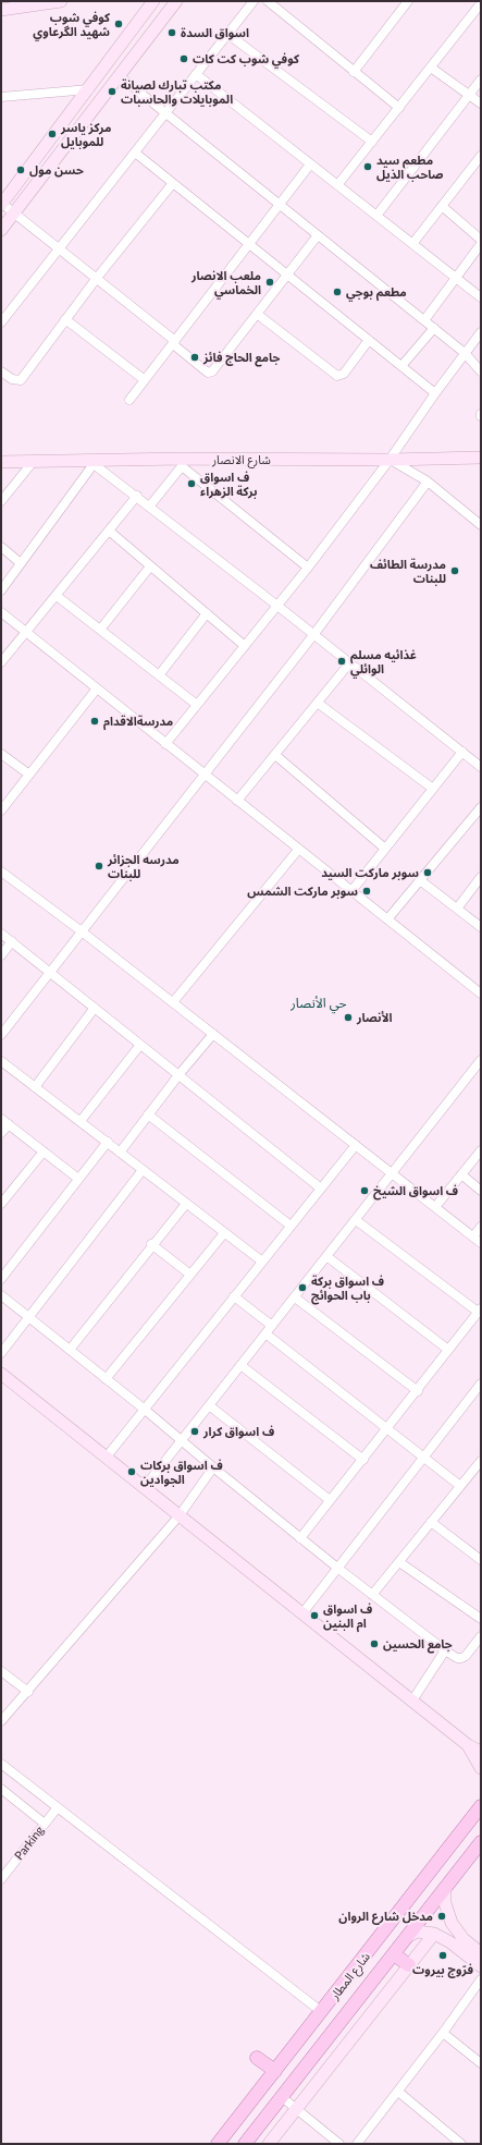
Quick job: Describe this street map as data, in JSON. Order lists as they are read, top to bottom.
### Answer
{
  "streets": {
    "main road": ["شارع المطار"],
    "street": ["شارع الانصار", "Parking"]
  },
  "districts": ["حي الأنصار"],
  "places": [
    "كوفي شوب شهيد الگرعاوي",
    "اسواق السدة",
    "كوفي شوب كت كات",
    "مكتب تبارك لصيانة الموبايلات والحاسبات",
    "مركز ياسر للموبايل",
    "مطعم سيد صاحب الذيل",
    "حسن مول",
    "ملعب الانصار الخماسي",
    "مطعم بوجي",
    "جامع الحاج فائز",
    "ف اسواق بركة الزهراء",
    "مدرسة الطائف للبنات",
    "غذائيه مسلم الوائلي",
    "مدرسةالاقدام",
    "مدرسه الجزائر للبنات",
    "سوبر ماركت السيد",
    "سوبر ماركت الشمس",
    "الأنصار",
    "ف اسواق الشيخ",
    "ف اسواق بركة باب الحوائج",
    "ف اسواق كرار",
    "ف اسواق بركات الجوادين",
    "ف اسواق ام البنين",
    "جامع الحسين",
    "مدخل شارع الروان",
    "فرّوج بيروت"
  ]
}
